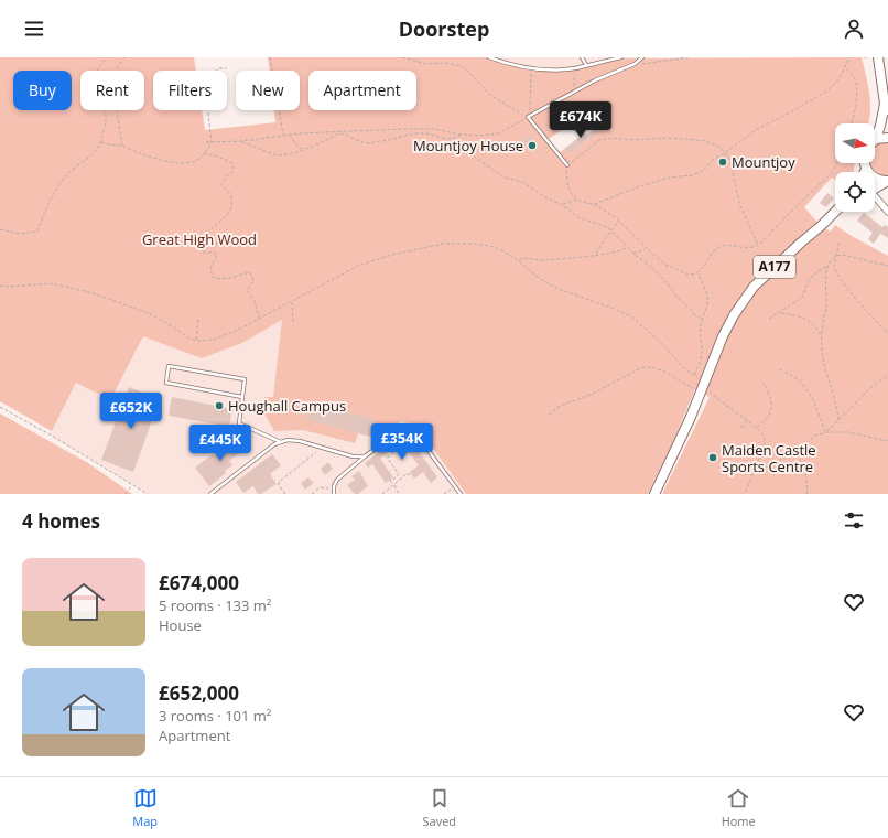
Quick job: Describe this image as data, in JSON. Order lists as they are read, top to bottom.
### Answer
{
  "streets": {
    "main road": ["A177"]
  },
  "parks": ["Great High Wood"],
  "places": [
    "Mountjoy House",
    "Mountjoy",
    "Houghall Campus",
    "Maiden Castle Sports Centre"
  ],
  "north": "right",
  "page": {
    "header": "Doorstep",
    "chip": [
      "Buy",
      "Rent",
      "Filters",
      "New",
      "Apartment"
    ],
    "price": [
      "£674K",
      "£652K",
      "£354K",
      "£445K"
    ],
    "heading": "4 homes",
    "list": [
      {
        "name": "£674,000",
        "note": "5 rooms · 133 m² · House"
      },
      {
        "name": "£652,000",
        "note": "3 rooms · 101 m² · Apartment"
      }
    ],
    "tabs": ["Map", "Saved", "Home"]
  }
}
